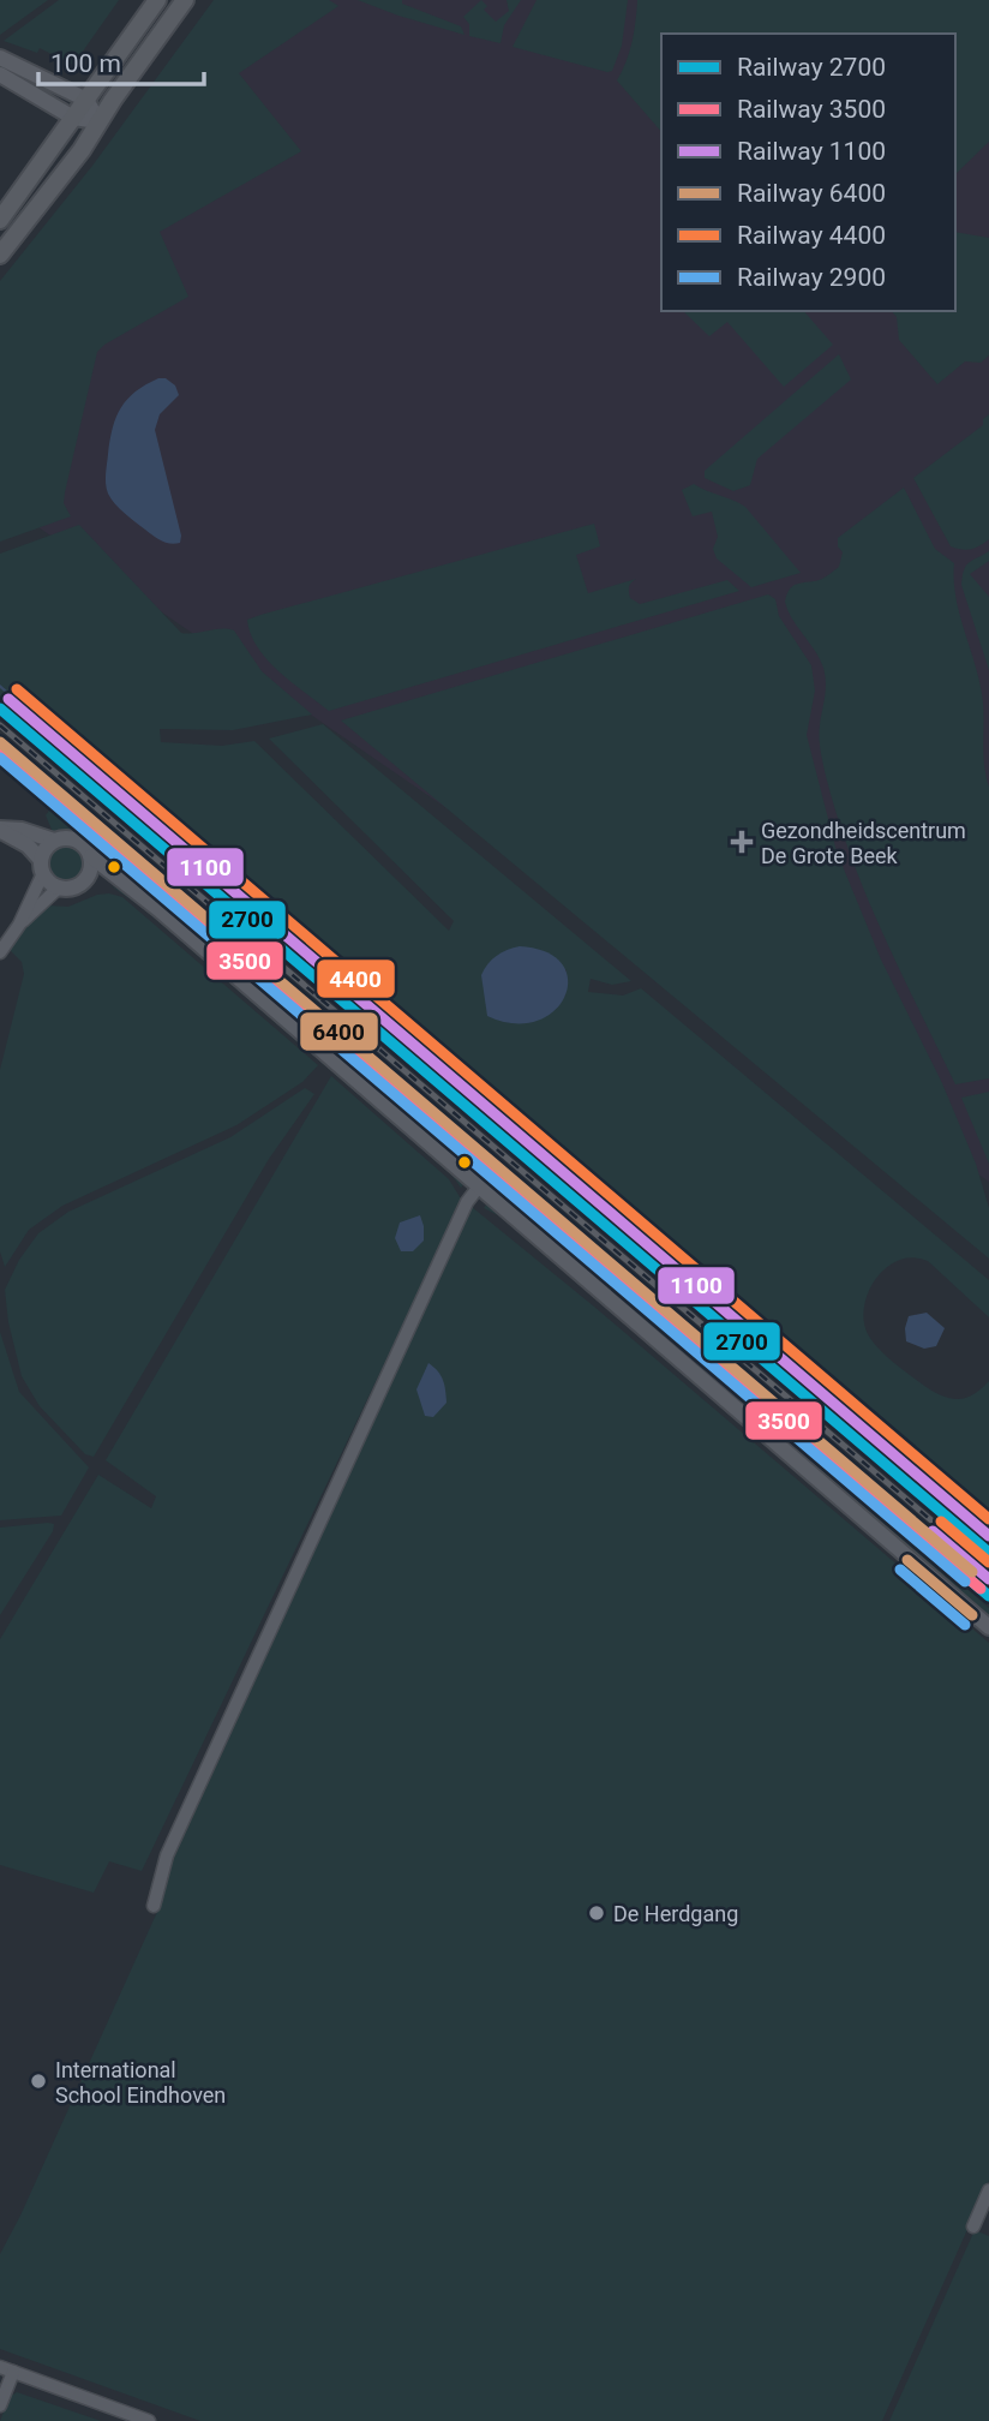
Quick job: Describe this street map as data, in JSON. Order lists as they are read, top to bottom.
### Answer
{
  "places": {
    "health": ["Gezondheidscentrum De Grote Beek"],
    "other": ["De Herdgang", "International School Eindhoven"]
  },
  "lines": [
    "rail line 4400",
    "rail line 1100",
    "rail line 2700",
    "rail line 6400",
    "rail line 3500",
    "rail line 2900"
  ],
  "legend": [
    "Railway 2700",
    "Railway 3500",
    "Railway 1100",
    "Railway 6400",
    "Railway 4400",
    "Railway 2900"
  ],
  "scale_bar": "100 m"
}
